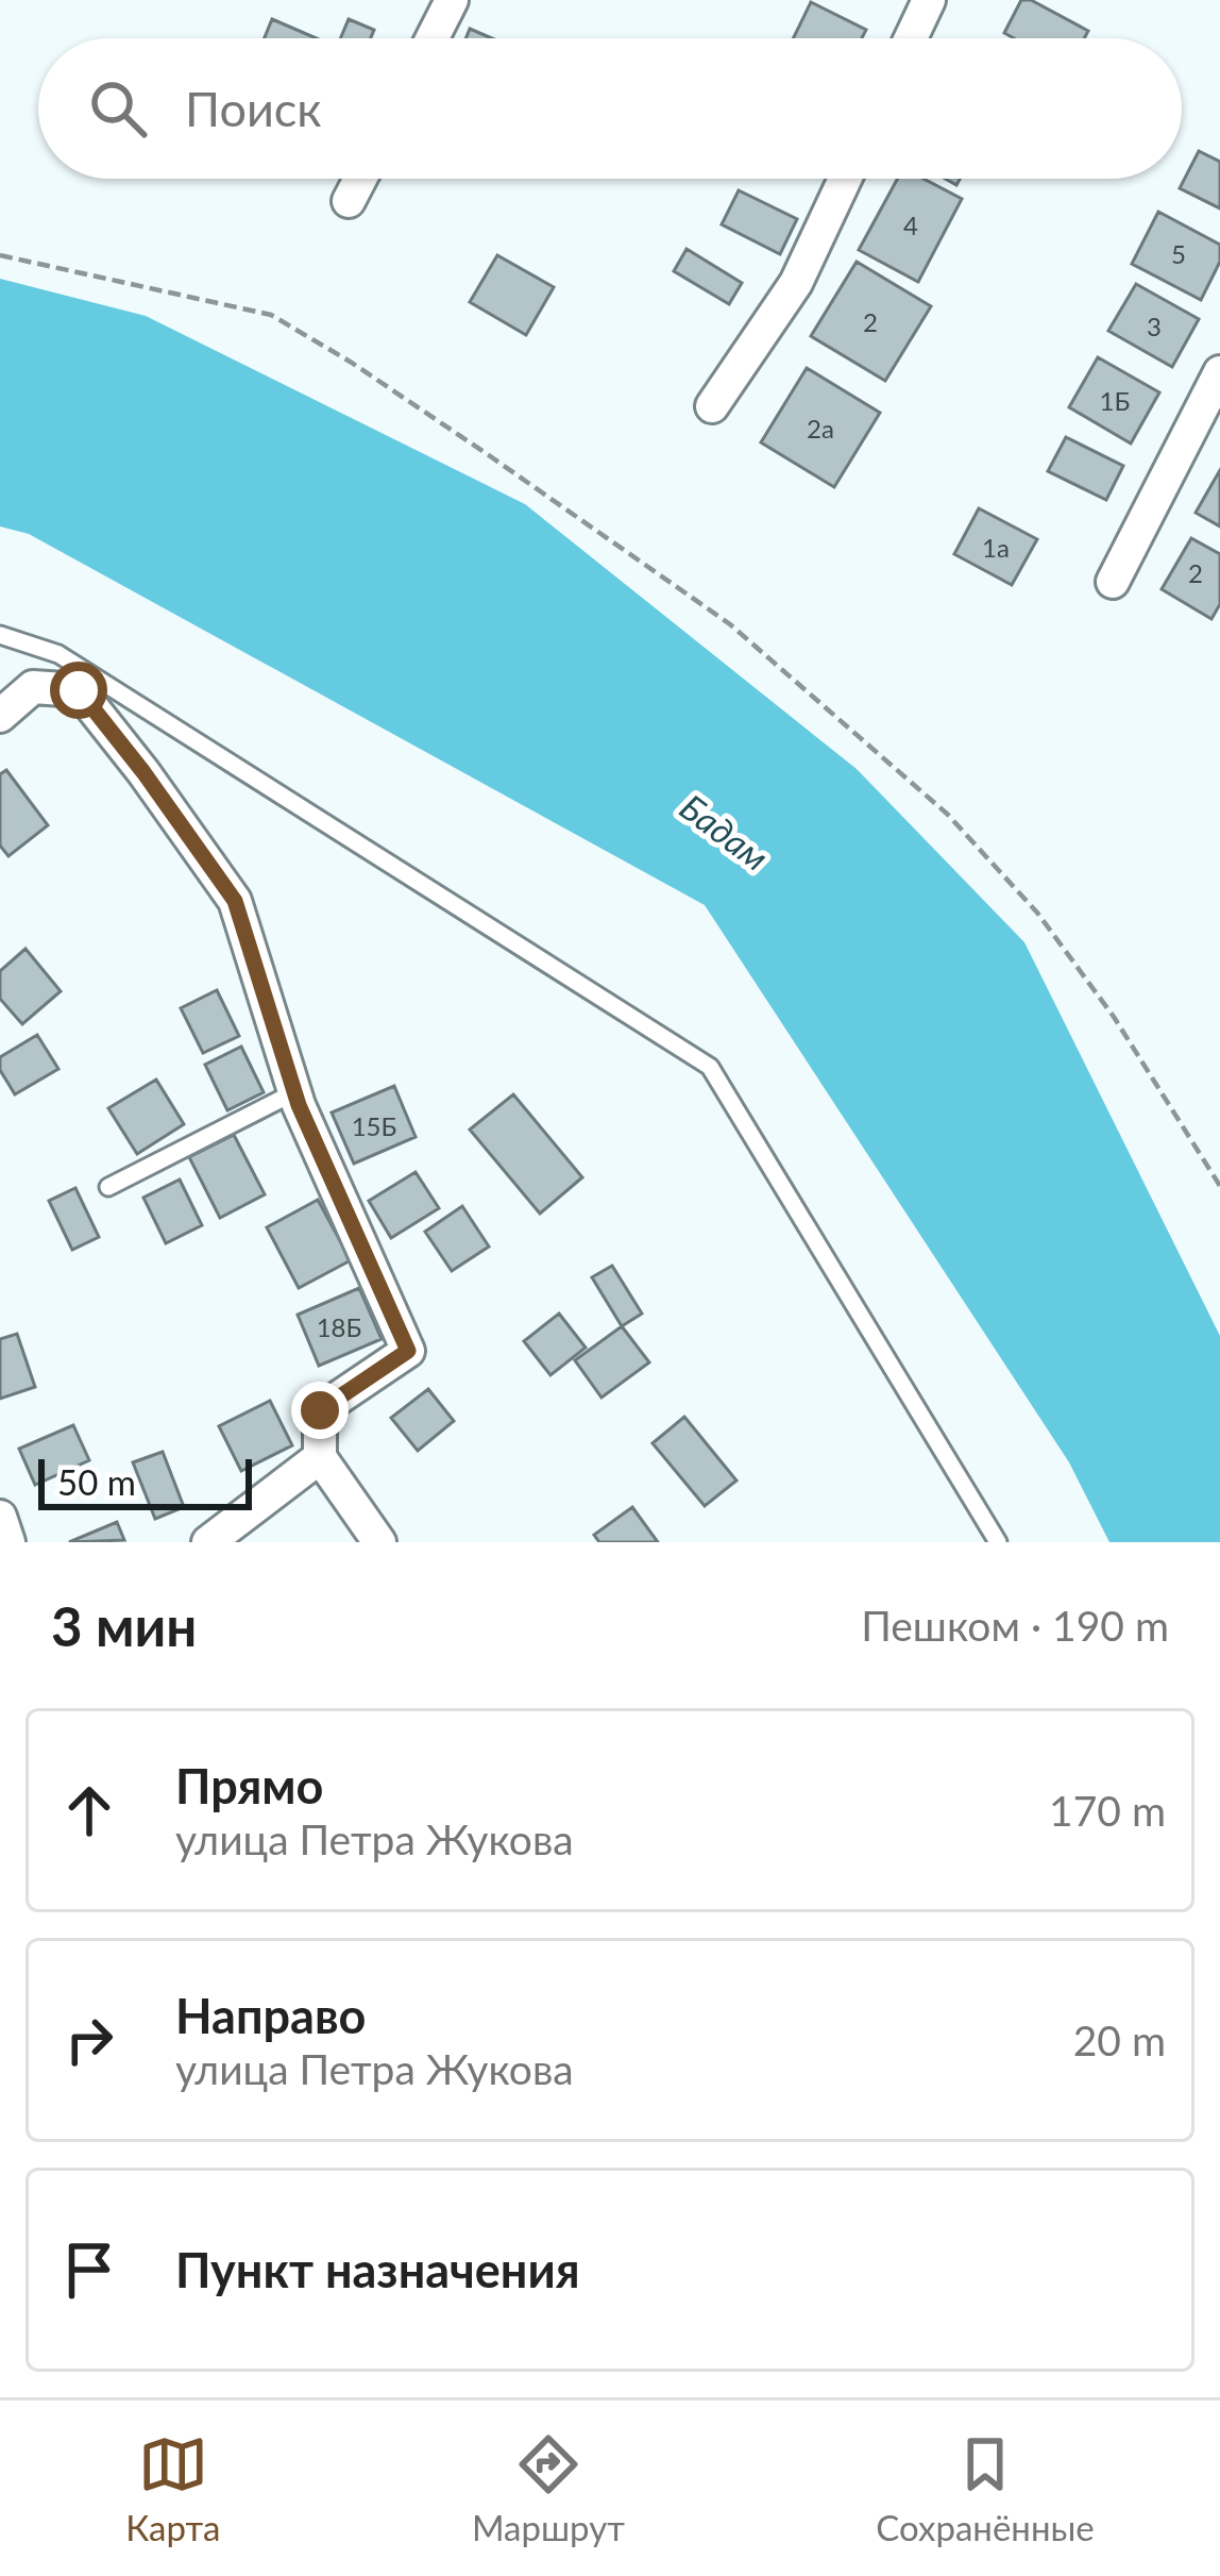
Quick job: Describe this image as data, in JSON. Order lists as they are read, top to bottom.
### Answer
{
  "water": ["Бадам"],
  "house_numbers": [
    "4",
    "5",
    "2",
    "3",
    "1Б",
    "2а",
    "1а",
    "2",
    "15Б",
    "18Б"
  ],
  "scale_bar": "50 m",
  "page": {
    "search": "Поиск",
    "scale": "50 m",
    "heading": ["3 мин", "Пешком · 190 m"],
    "list": [
      ["Прямо", "улица Петра Жукова", "170 m"],
      ["Направо", "улица Петра Жукова", "20 m"],
      "Пункт назначения"
    ],
    "nav": ["Карта", "Маршрут", "Сохранённые"]
  }
}
